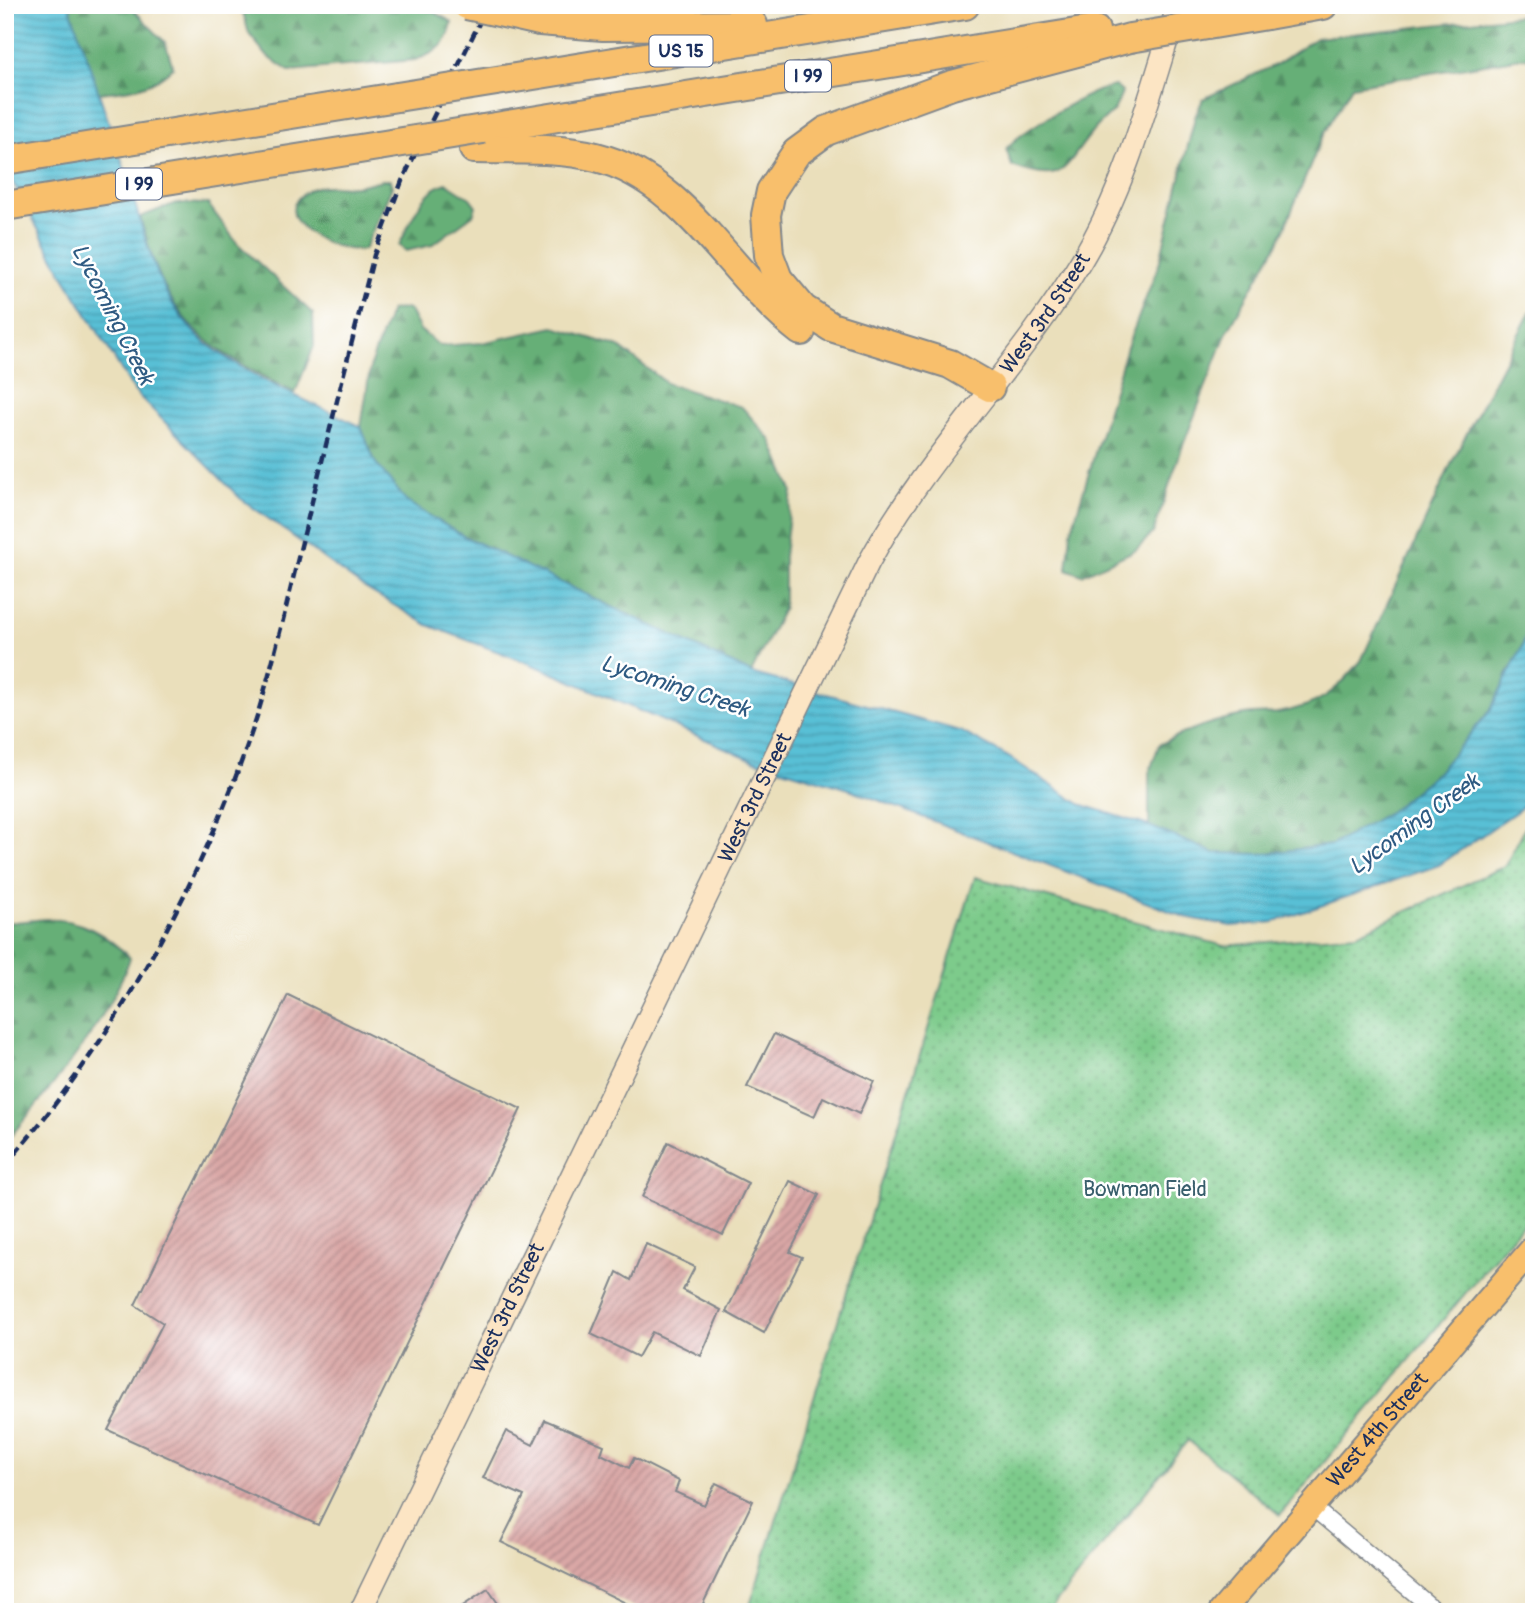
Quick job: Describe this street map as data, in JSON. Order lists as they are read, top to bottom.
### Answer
{
  "streets": {
    "highway": ["US 15", "I 99"],
    "main road": ["West 3rd Street", "West 4th Street"]
  },
  "water": ["Lycoming Creek"],
  "parks": ["Bowman Field"]
}
